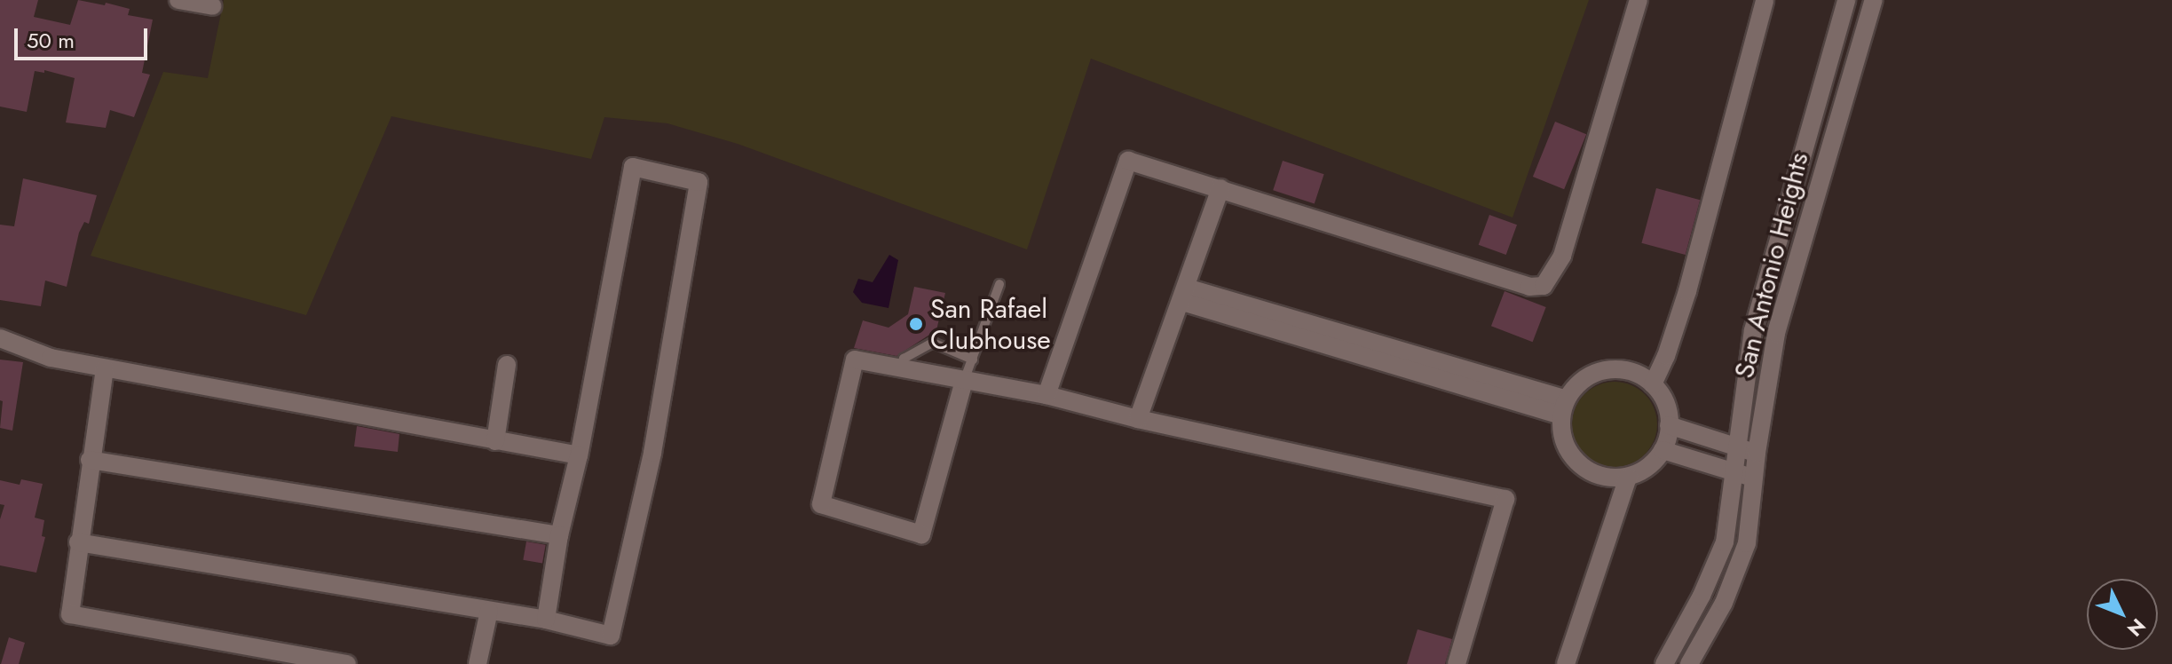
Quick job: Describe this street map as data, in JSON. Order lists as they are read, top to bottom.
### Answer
{
  "streets": {
    "street": ["San Antonio Heights"]
  },
  "places": ["San Rafael Clubhouse"],
  "scale_bar": "50 m",
  "north": "bottom right"
}
